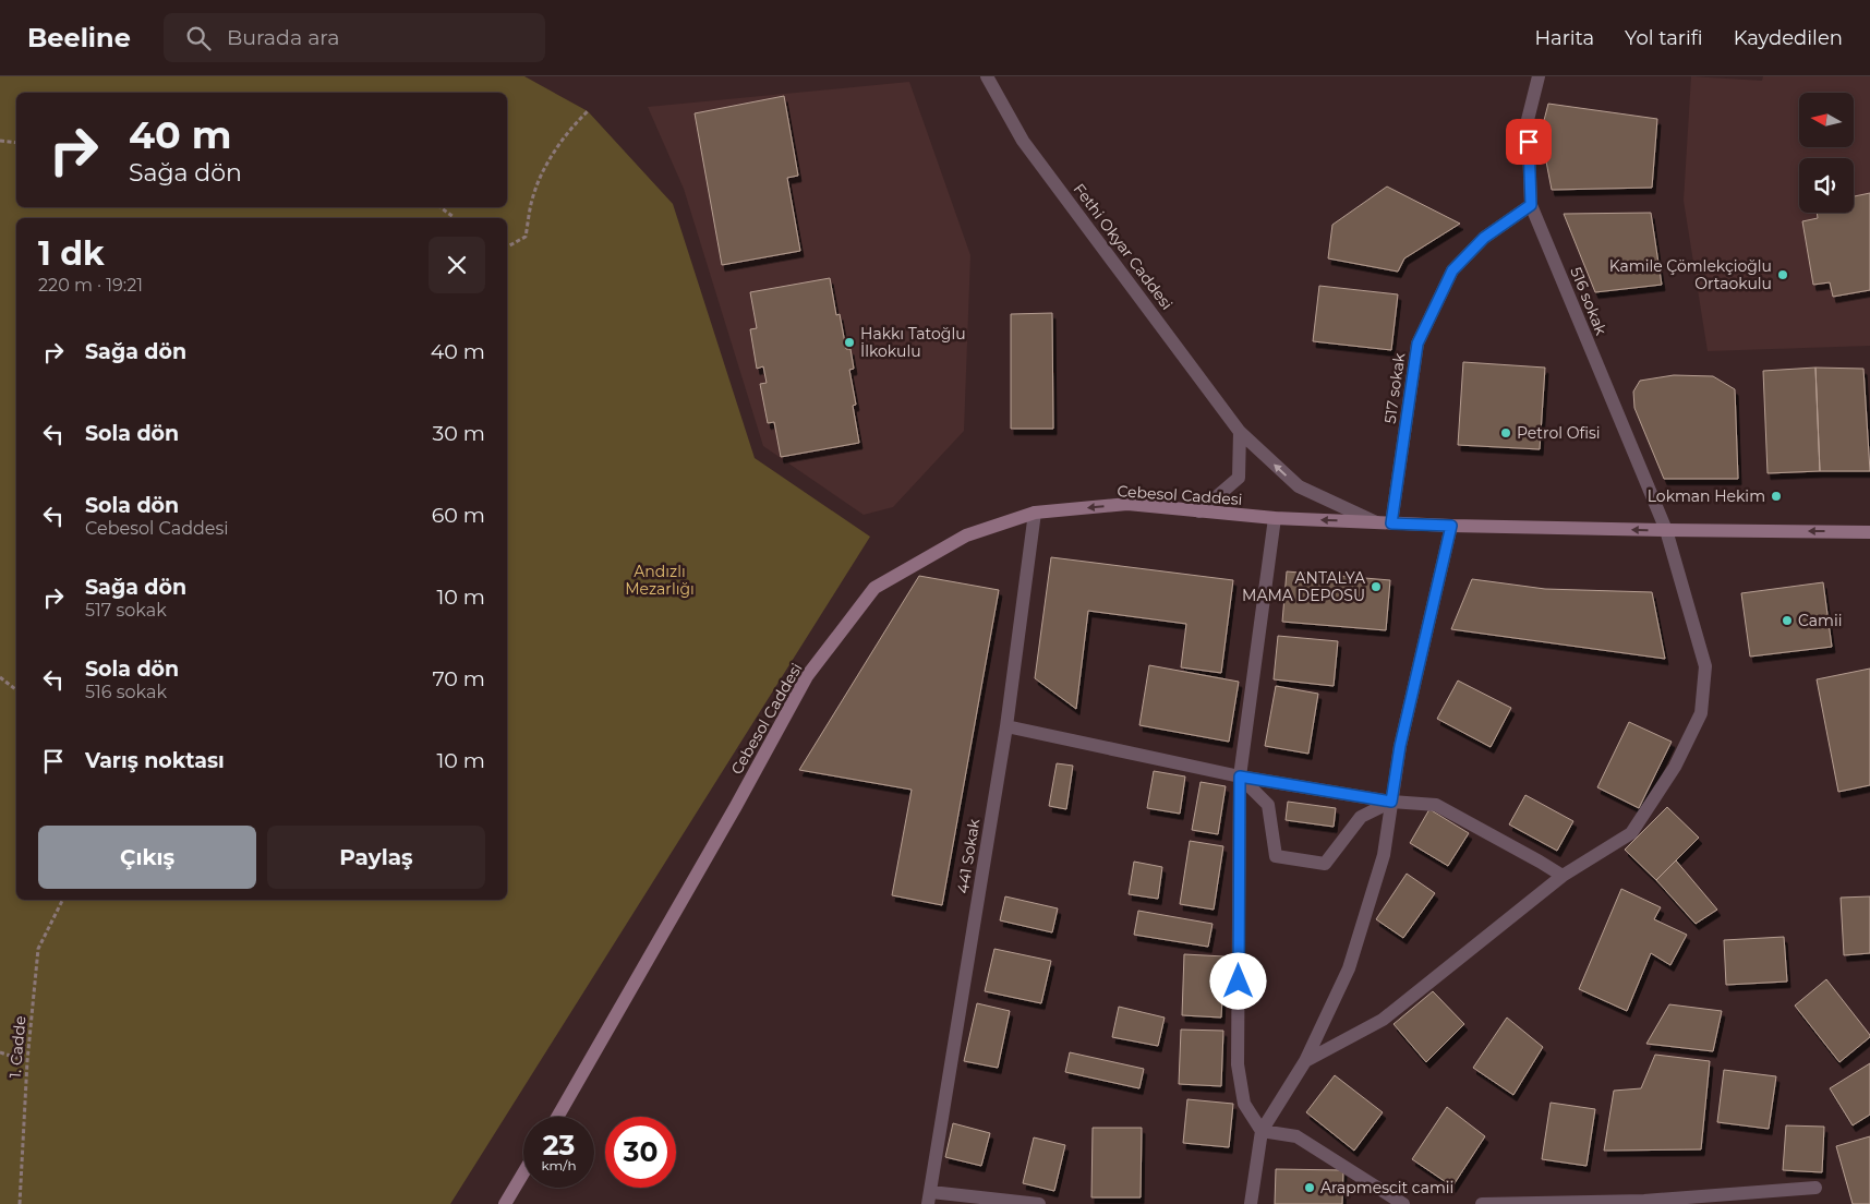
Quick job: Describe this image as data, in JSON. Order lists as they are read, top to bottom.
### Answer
{
  "streets": {
    "main road": ["Cebesol Caddesi"],
    "street": [
      "Fethi Okyar Caddesi",
      "516 sokak",
      "517 sokak",
      "441 Sokak"
    ],
    "path": ["1. Cadde"]
  },
  "crossings": [
    ["Fethi Okyar Caddesi", "Cebesol Caddesi"],
    ["516 sokak", "517 sokak"],
    ["516 sokak", "Cebesol Caddesi"],
    ["517 sokak", "Cebesol Caddesi"],
    ["Cebesol Caddesi", "441 Sokak"]
  ],
  "one_way": ["Cebesol Caddesi"],
  "parks": ["Andızlı Mezarlığı"],
  "places": [
    "Kamile Çömlekçioğlu Ortaokulu",
    "Hakkı Tatoğlu İlkokulu",
    "Petrol Ofisi",
    "Lokman Hekim",
    "ANTALYA MAMA DEPOSU",
    "Camii",
    "Arapmescit camii"
  ],
  "north": "left",
  "page": {
    "header": "Beeline",
    "search": "Burada ara",
    "nav": ["Harita", "Yol tarifi", "Kaydedilen"],
    "turn": ["40 m", "Sağa dön"],
    "heading": ["1 dk", "220 m · 19:21"],
    "list": [
      {
        "name": "Sağa dön",
        "value": "40 m"
      },
      {
        "name": "Sola dön",
        "value": "30 m"
      },
      {
        "name": "Sola dön",
        "note": "Cebesol Caddesi",
        "value": "60 m"
      },
      {
        "name": "Sağa dön",
        "note": "517 sokak",
        "value": "10 m"
      },
      {
        "name": "Sola dön",
        "note": "516 sokak",
        "value": "70 m"
      },
      {
        "name": "Varış noktası",
        "value": "10 m"
      }
    ],
    "buttons": ["Çıkış", "Paylaş"],
    "speed": "23 km/h",
    "limit": "30"
  }
}
